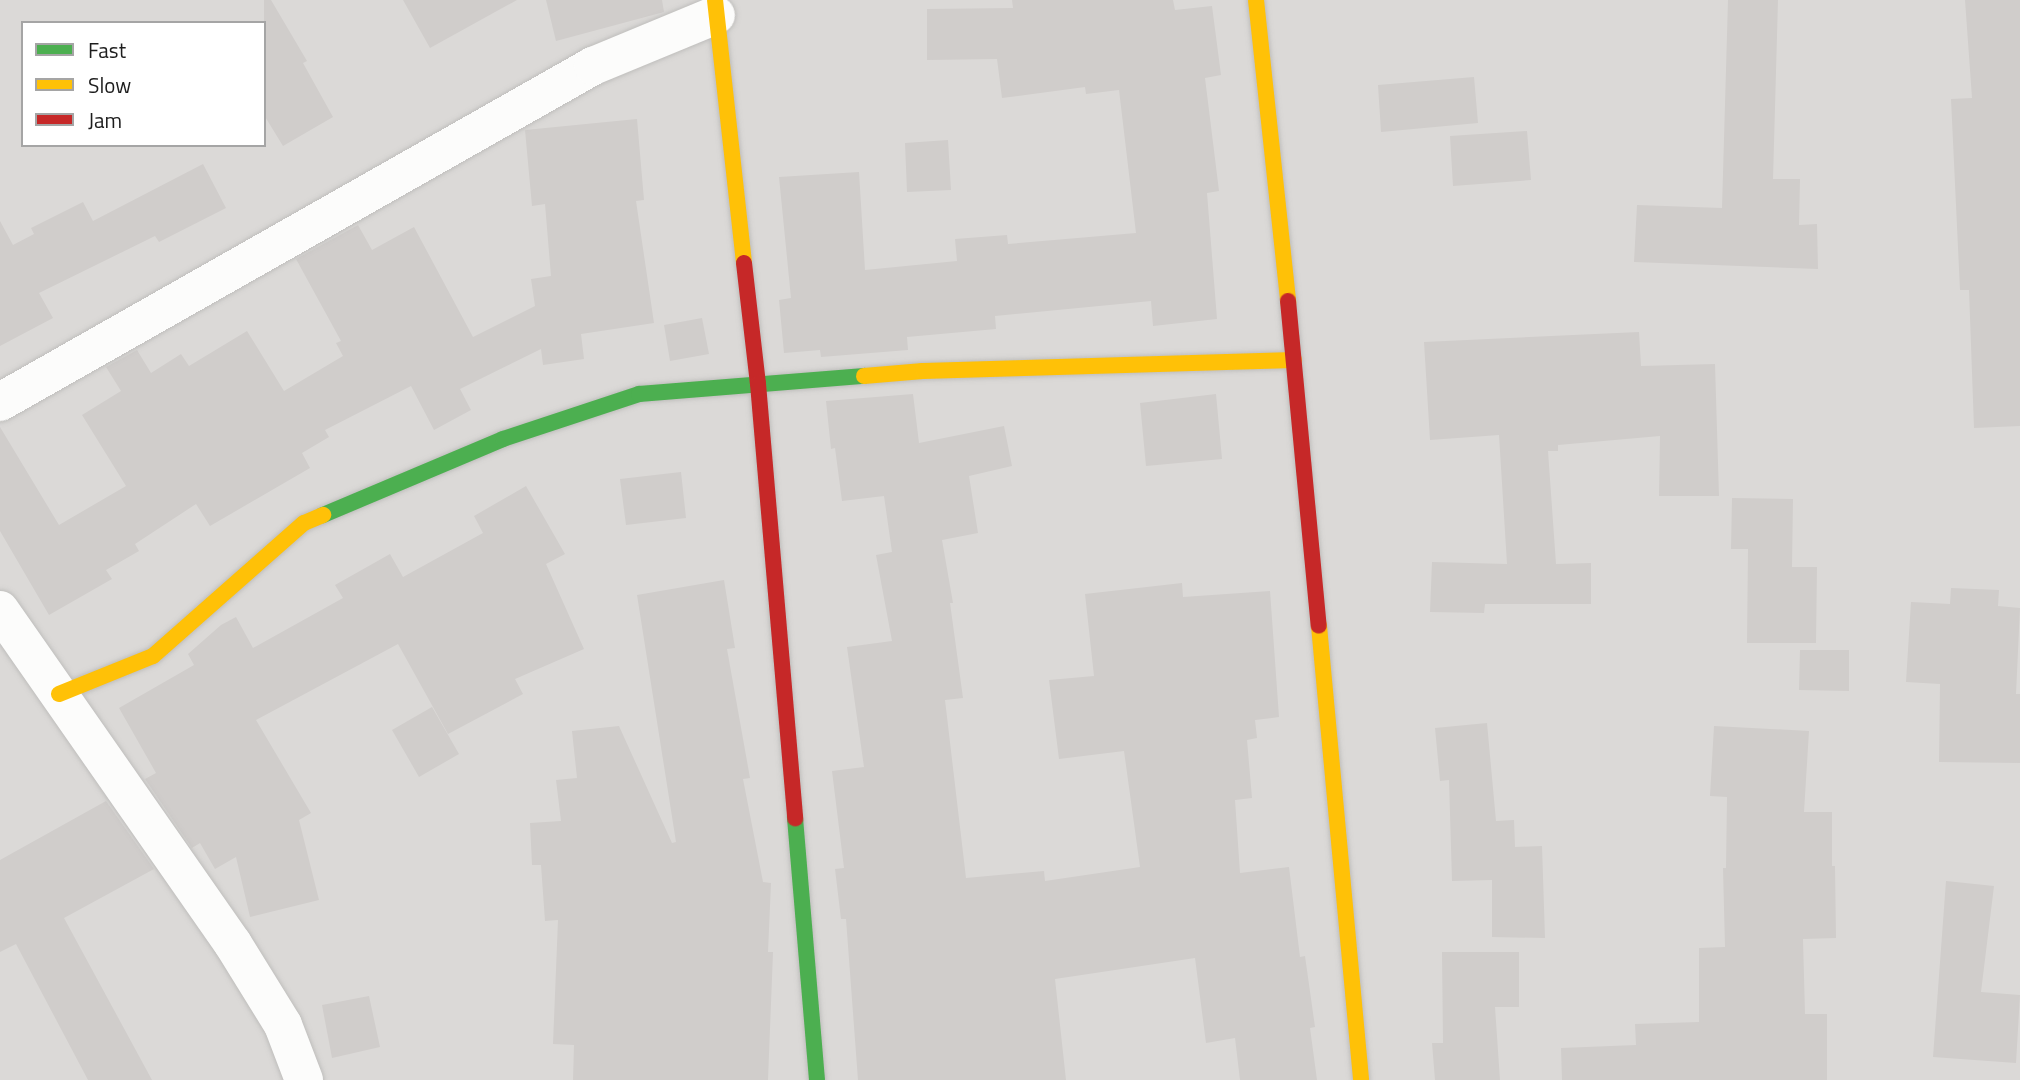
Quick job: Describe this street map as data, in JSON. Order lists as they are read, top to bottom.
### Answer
{
  "legend": ["Fast", "Slow", "Jam"]
}
